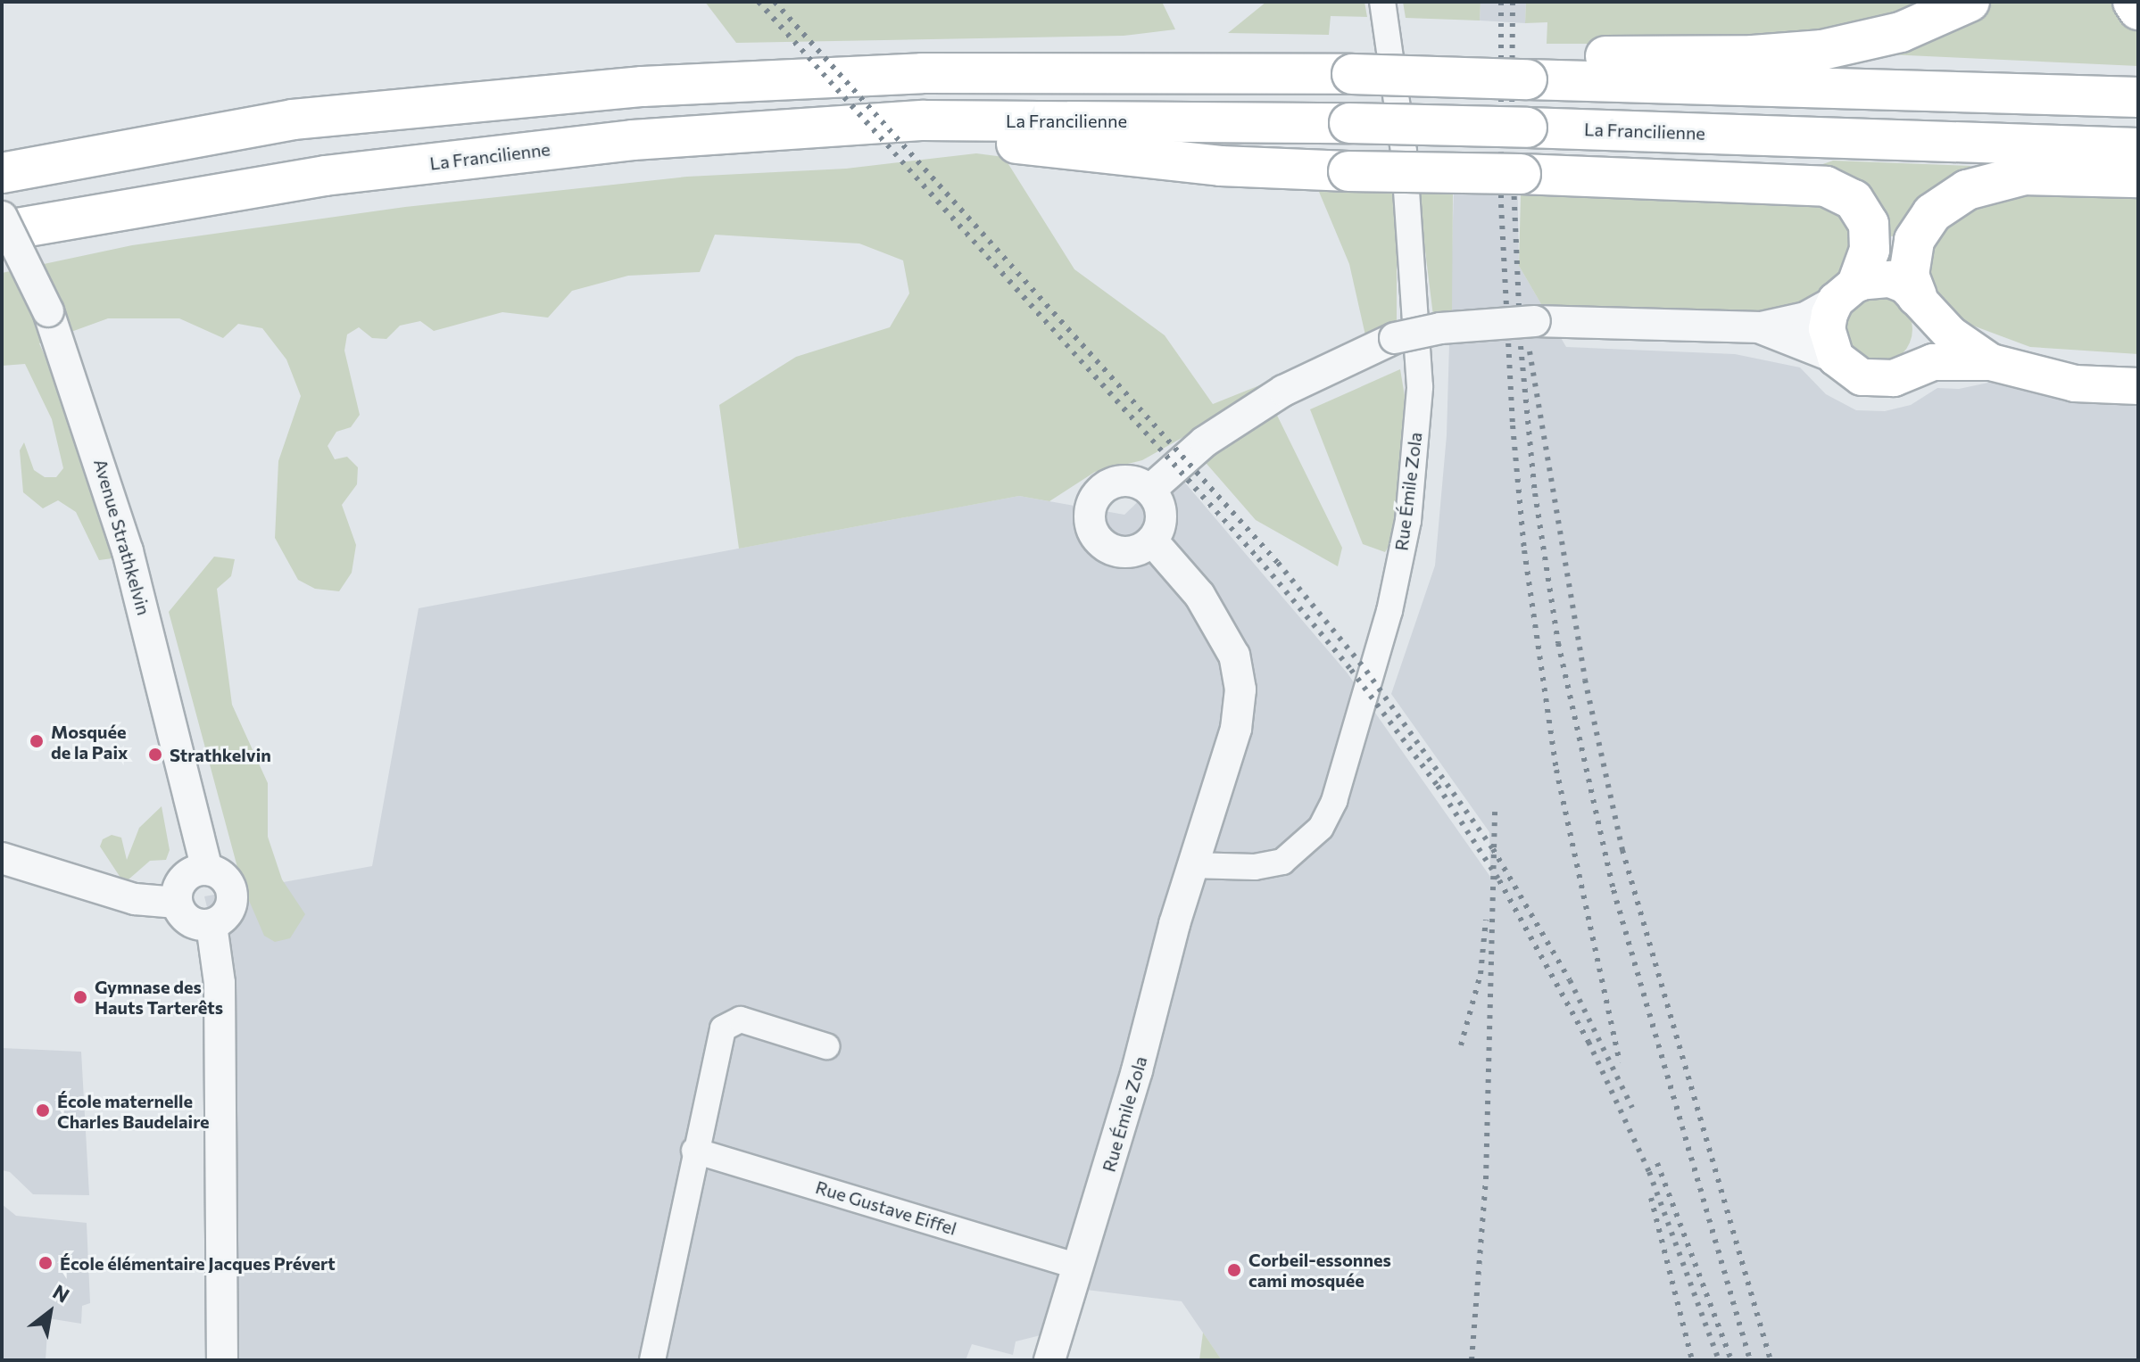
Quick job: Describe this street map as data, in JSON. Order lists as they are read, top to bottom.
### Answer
{
  "streets": {
    "highway": ["La Francilienne"],
    "street": ["Rue Émile Zola", "Avenue Strathkelvin", "Rue Gustave Eiffel"]
  },
  "crossings": [
    ["Rue Émile Zola", "Rue Gustave Eiffel"]
  ],
  "places": [
    "Mosquée de la Paix",
    "Strathkelvin",
    "Gymnase des Hauts Tarterêts",
    "École maternelle Charles Baudelaire",
    "École élémentaire Jacques Prévert",
    "Corbeil-essonnes cami mosquée"
  ],
  "north": "top right"
}
